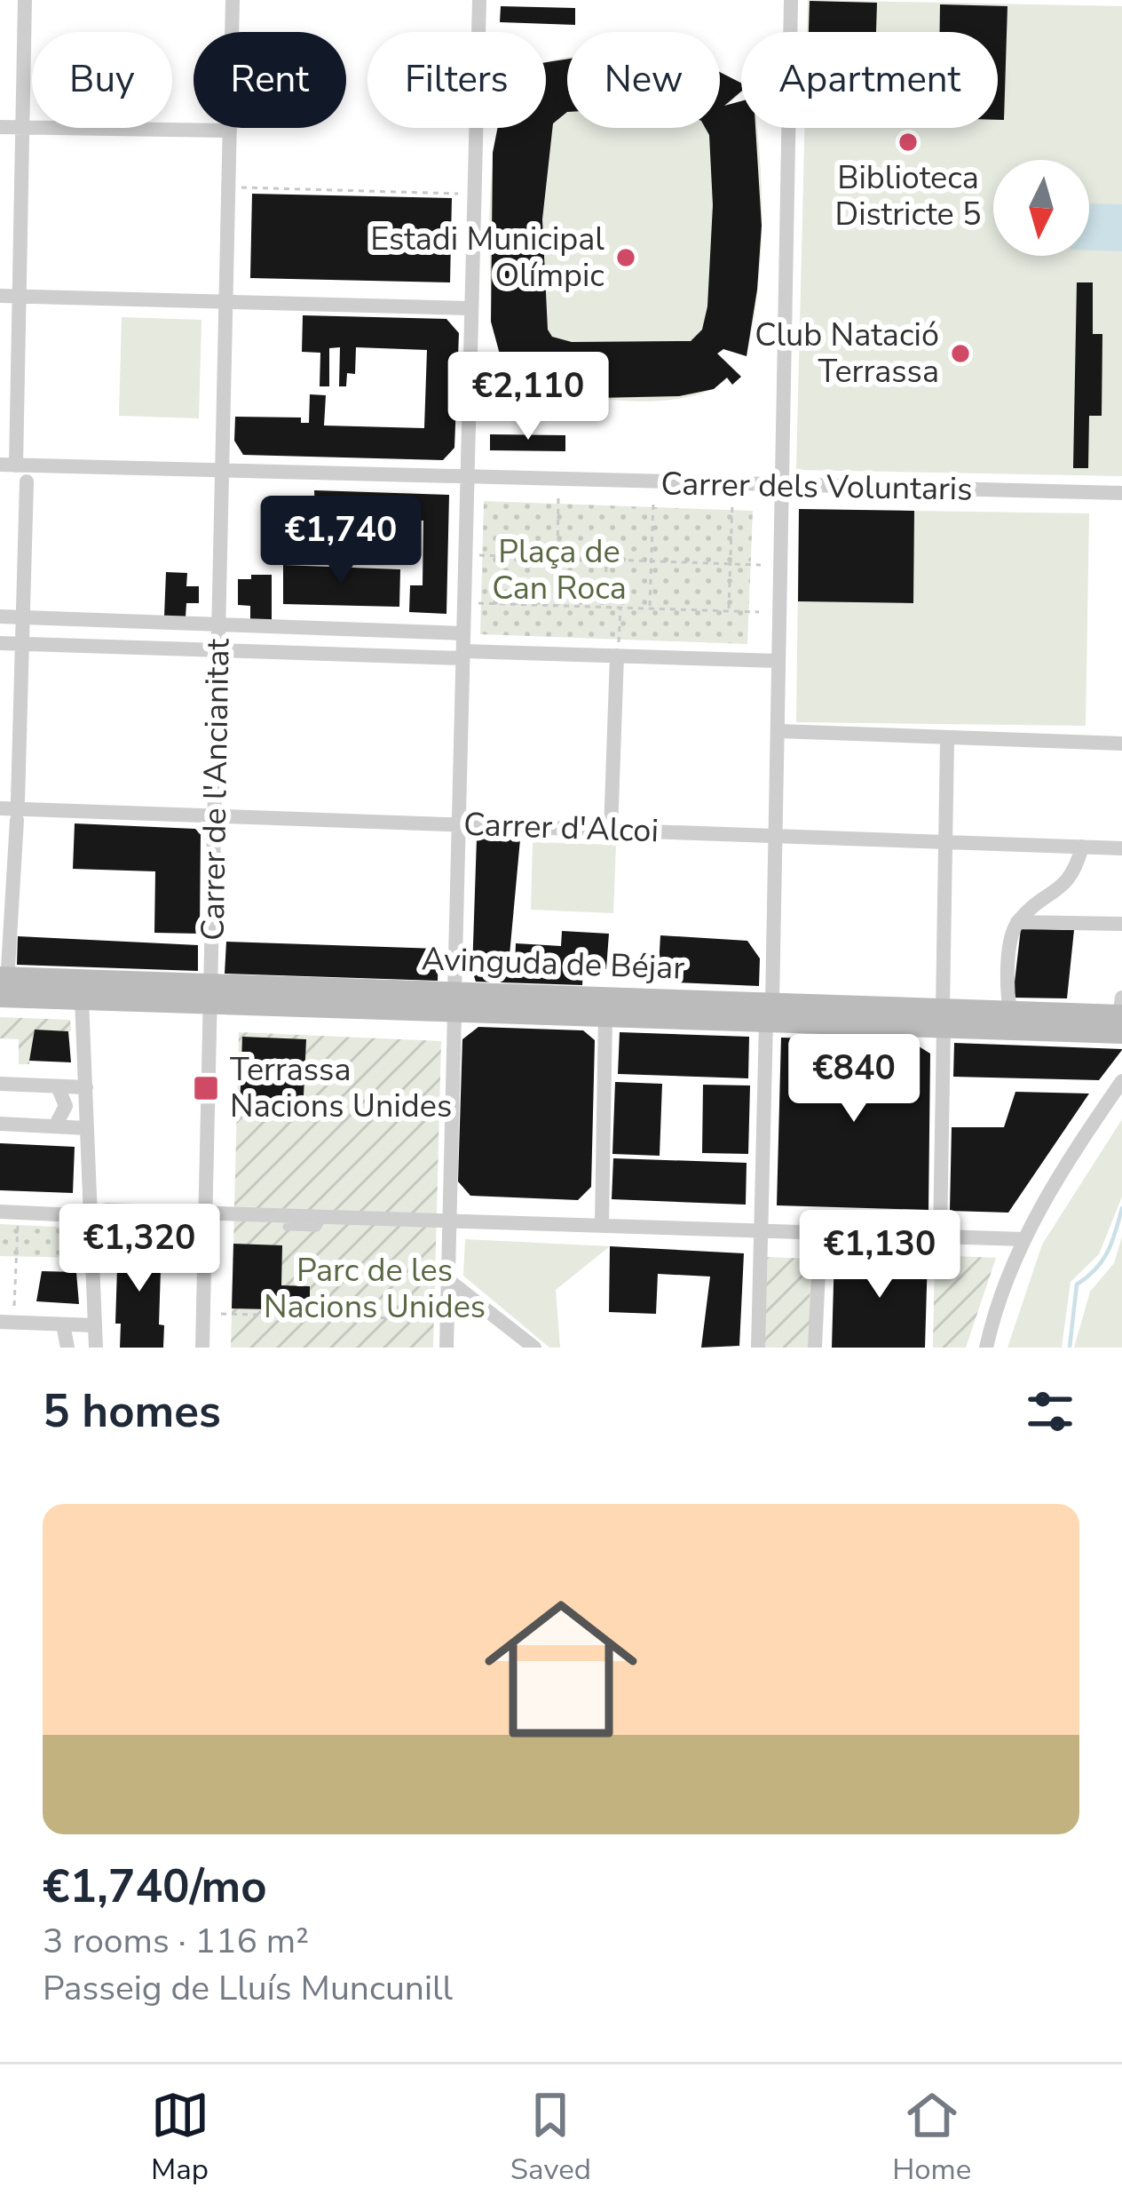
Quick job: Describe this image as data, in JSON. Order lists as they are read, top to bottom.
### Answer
{
  "streets": {
    "main road": ["Avinguda de Béjar"],
    "street": ["Carrer dels Voluntaris", "Carrer de l'Ancianitat", "Carrer d'Alcoi"]
  },
  "crossings": [
    ["Carrer dels Voluntaris", "Carrer de l'Ancianitat"],
    ["Carrer de l'Ancianitat", "Carrer d'Alcoi"],
    ["Carrer de l'Ancianitat", "Avinguda de Béjar"]
  ],
  "parks": ["Plaça de Can Roca", "Parc de les Nacions Unides"],
  "places": {
    "other": ["Biblioteca Districte 5", "Estadi Municipal Olímpic", "Club Natació Terrassa"],
    "transit": ["Terrassa Nacions Unides"]
  },
  "north": "bottom",
  "page": {
    "chip": [
      "Buy",
      "Rent",
      "Filters",
      "New",
      "Apartment"
    ],
    "price": [
      "€2,110",
      "€1,740",
      "€840",
      "€1,320",
      "€1,130"
    ],
    "heading": "5 homes",
    "list": [
      {
        "name": "€1,740/mo",
        "note": "3 rooms · 116 m² · Passeig de Lluís Muncunill"
      }
    ],
    "tabs": ["Map", "Saved", "Home"]
  }
}
